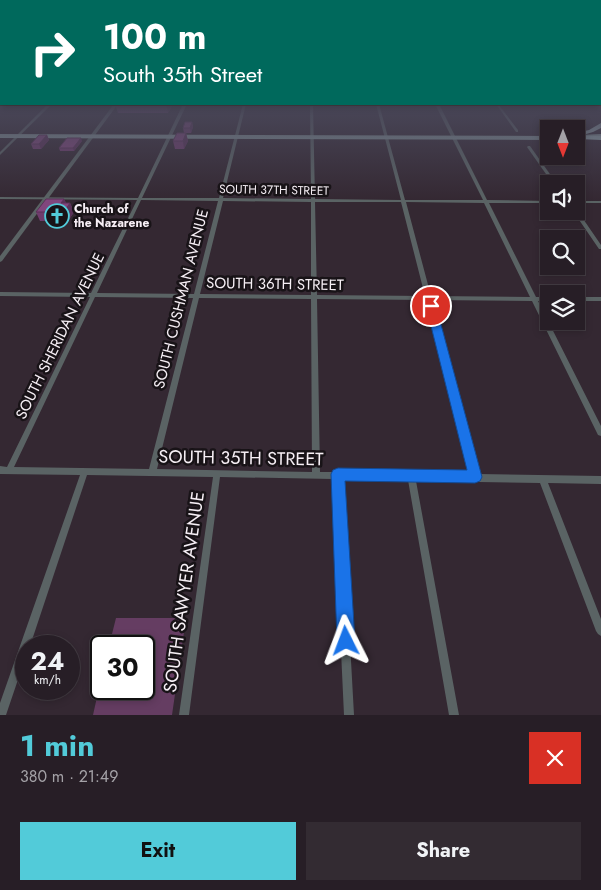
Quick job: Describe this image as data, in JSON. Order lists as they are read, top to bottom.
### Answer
{
  "streets": {
    "street": [
      "SOUTH 37TH STREET",
      "SOUTH 36TH STREET",
      "SOUTH CUSHMAN AVENUE",
      "SOUTH SHERIDAN AVENUE",
      "SOUTH 35TH STREET",
      "SOUTH SAWYER AVENUE"
    ]
  },
  "crossings": [
    ["SOUTH 37TH STREET", "SOUTH CUSHMAN AVENUE"],
    ["SOUTH 37TH STREET", "SOUTH SHERIDAN AVENUE"],
    ["SOUTH 36TH STREET", "SOUTH CUSHMAN AVENUE"],
    ["SOUTH 36TH STREET", "SOUTH SHERIDAN AVENUE"],
    ["SOUTH CUSHMAN AVENUE", "SOUTH 35TH STREET"],
    ["SOUTH SHERIDAN AVENUE", "SOUTH 35TH STREET"],
    ["SOUTH 35TH STREET", "SOUTH SAWYER AVENUE"]
  ],
  "places": {
    "church": ["Church of the Nazarene"]
  },
  "north": "bottom",
  "page": {
    "turn": ["100 m", "South 35th Street"],
    "speed": "24 km/h",
    "limit": "30",
    "heading": ["1 min", "380 m · 21:49"],
    "buttons": ["Exit", "Share"]
  }
}
